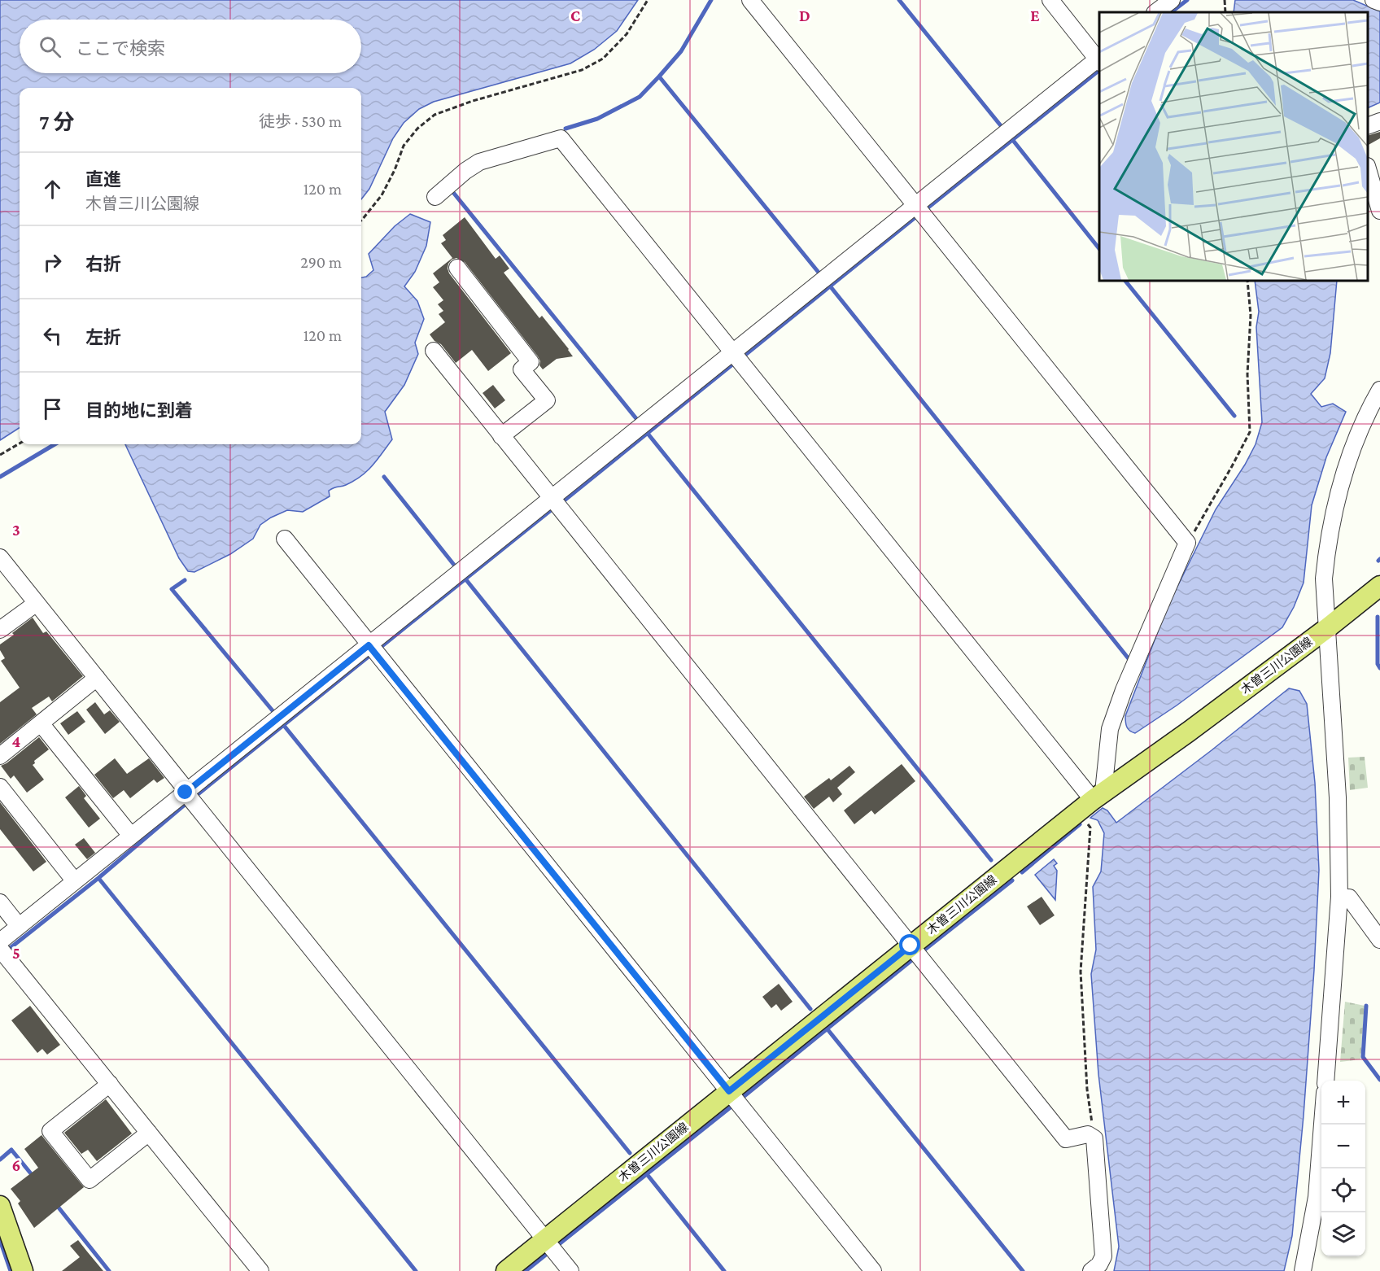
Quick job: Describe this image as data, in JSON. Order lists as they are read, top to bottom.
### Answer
{
  "streets": {
    "main road": ["木曽三川公園線"]
  },
  "page": {
    "search": "ここで検索",
    "heading": ["7 分", "徒歩 · 530 m"],
    "list": [
      ["直進", "木曽三川公園線", "120 m"],
      ["右折", "290 m"],
      ["左折", "120 m"],
      "目的地に到着"
    ],
    "map_buttons": ["+", "−"]
  },
  "grid": {
    "columns": ["C", "D", "E"],
    "rows": [
      "3",
      "4",
      "5",
      "6"
    ]
  }
}
